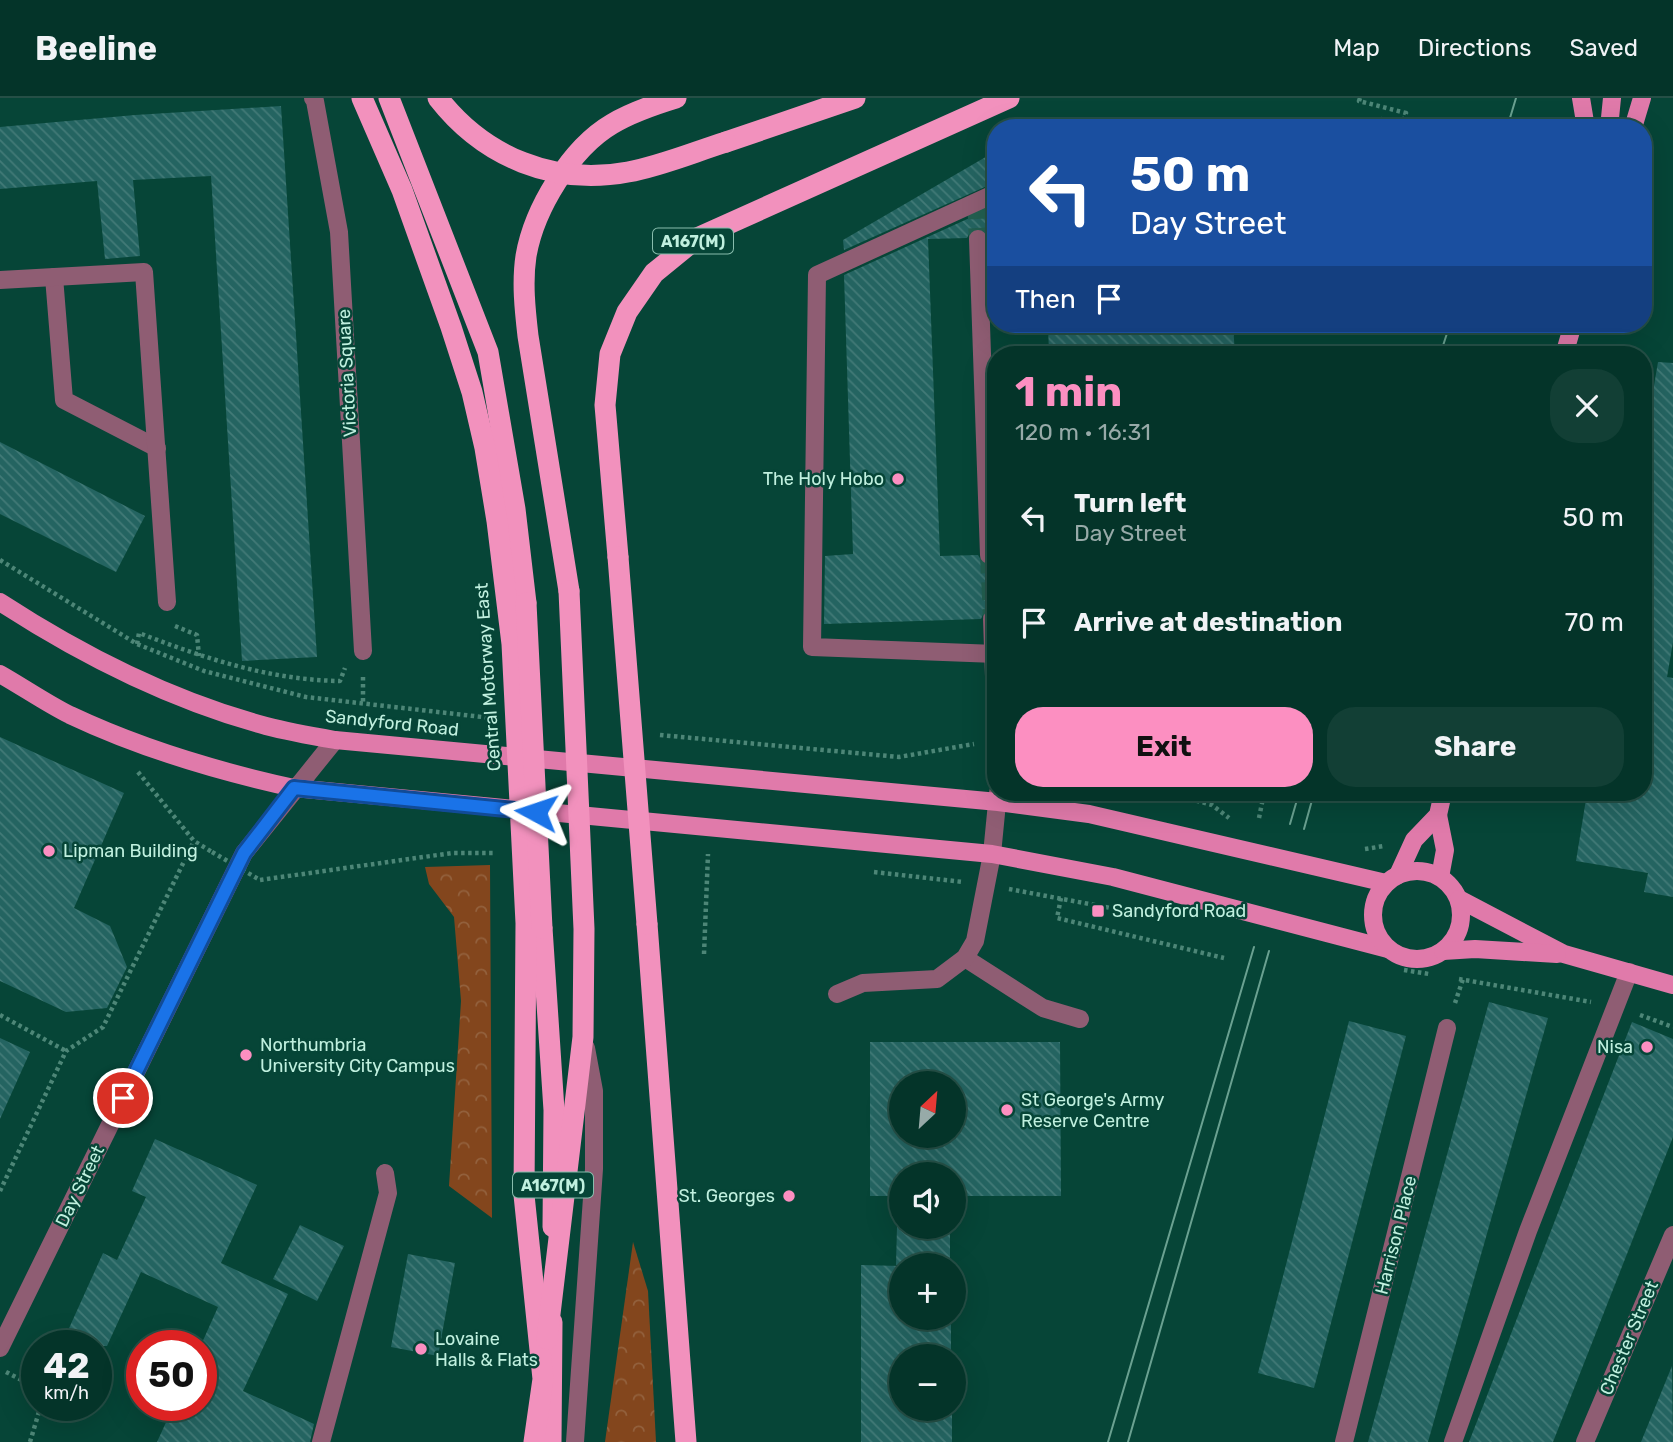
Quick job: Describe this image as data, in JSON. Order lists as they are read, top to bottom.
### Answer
{
  "streets": {
    "highway": ["A167(M)", "Central Motorway East"],
    "main road": ["Sandyford Road"],
    "street": [
      "Victoria Square",
      "Day Street",
      "Harrison Place",
      "Chester Street"
    ]
  },
  "crossings": [
    ["A167(M)", "Central Motorway East"],
    ["Sandyford Road", "Day Street"]
  ],
  "places": {
    "other": [
      "The Holy Hobo",
      "Lipman Building",
      "Nisa",
      "Northumbria University City Campus",
      "St George's Army Reserve Centre",
      "St. Georges",
      "Lovaine Halls & Flats"
    ],
    "transit": ["Sandyford Road"]
  },
  "north": "top right",
  "page": {
    "header": "Beeline",
    "nav": ["Map", "Directions", "Saved"],
    "turn": ["50 m", "Day Street"],
    "then": "Then",
    "heading": ["1 min", "120 m · 16:31"],
    "list": [
      {
        "name": "Turn left",
        "note": "Day Street",
        "value": "50 m"
      },
      {
        "name": "Arrive at destination",
        "value": "70 m"
      }
    ],
    "buttons": ["Exit", "Share"],
    "map_buttons": ["+", "−"],
    "speed": "42 km/h",
    "limit": "50"
  }
}
